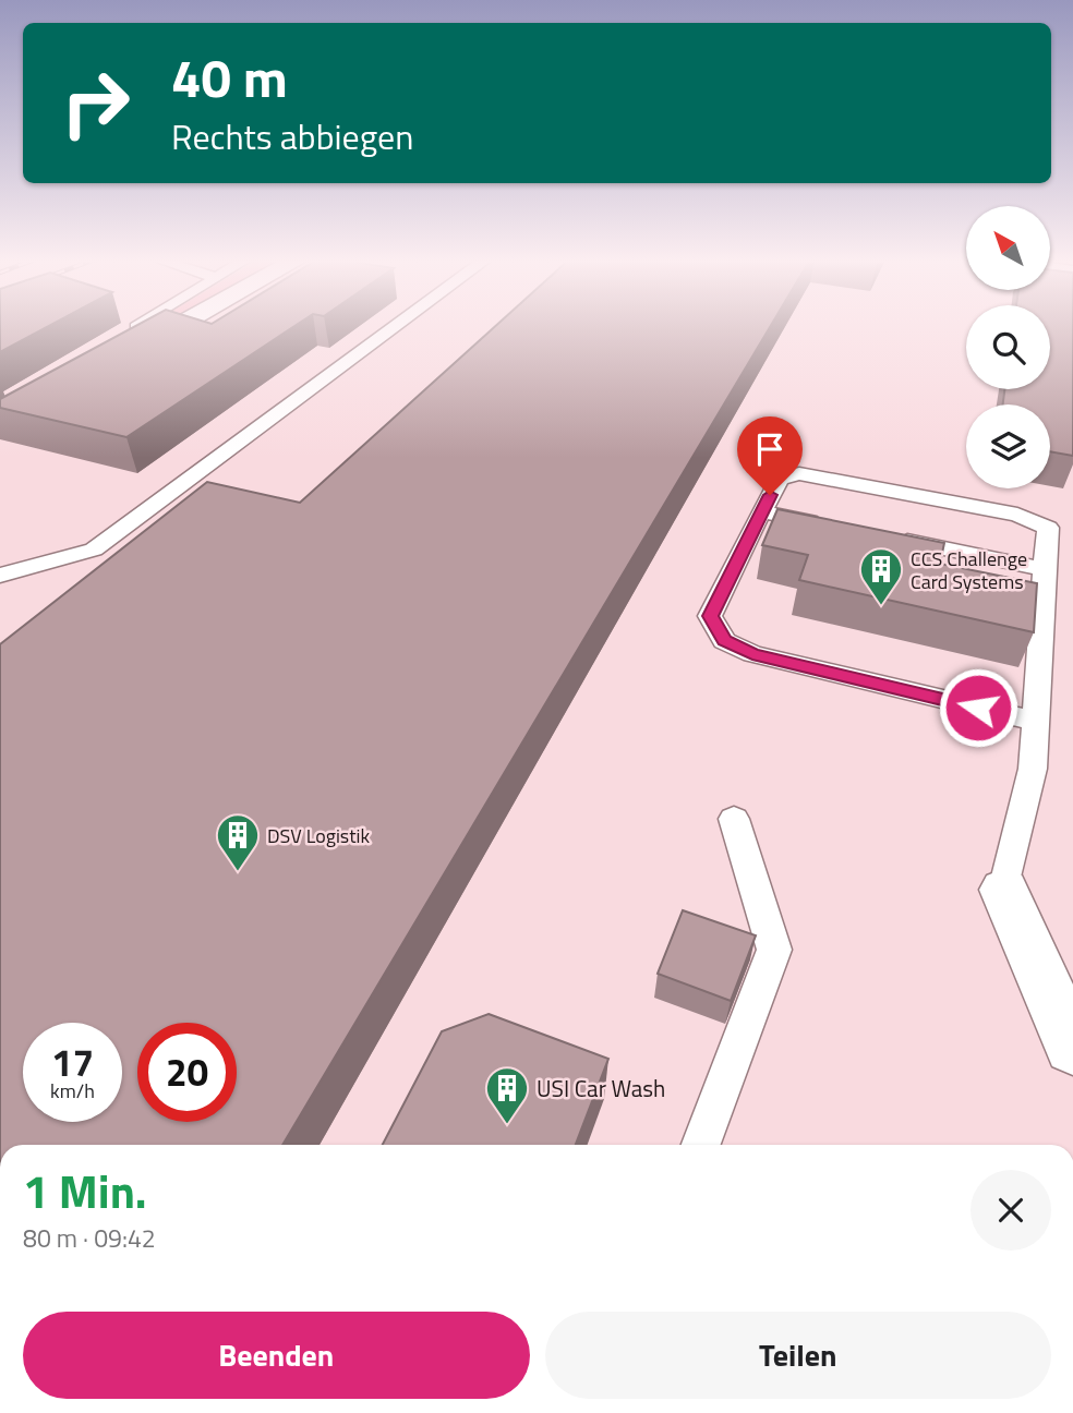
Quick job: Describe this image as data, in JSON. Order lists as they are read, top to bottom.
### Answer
{
  "places": {
    "building": ["CCS Challenge Card Systems", "DSV Logistik", "USI Car Wash"]
  },
  "north": "top left",
  "page": {
    "turn": ["40 m", "Rechts abbiegen"],
    "speed": "17 km/h",
    "limit": "20",
    "heading": ["1 Min.", "80 m · 09:42"],
    "buttons": ["Beenden", "Teilen"]
  }
}
